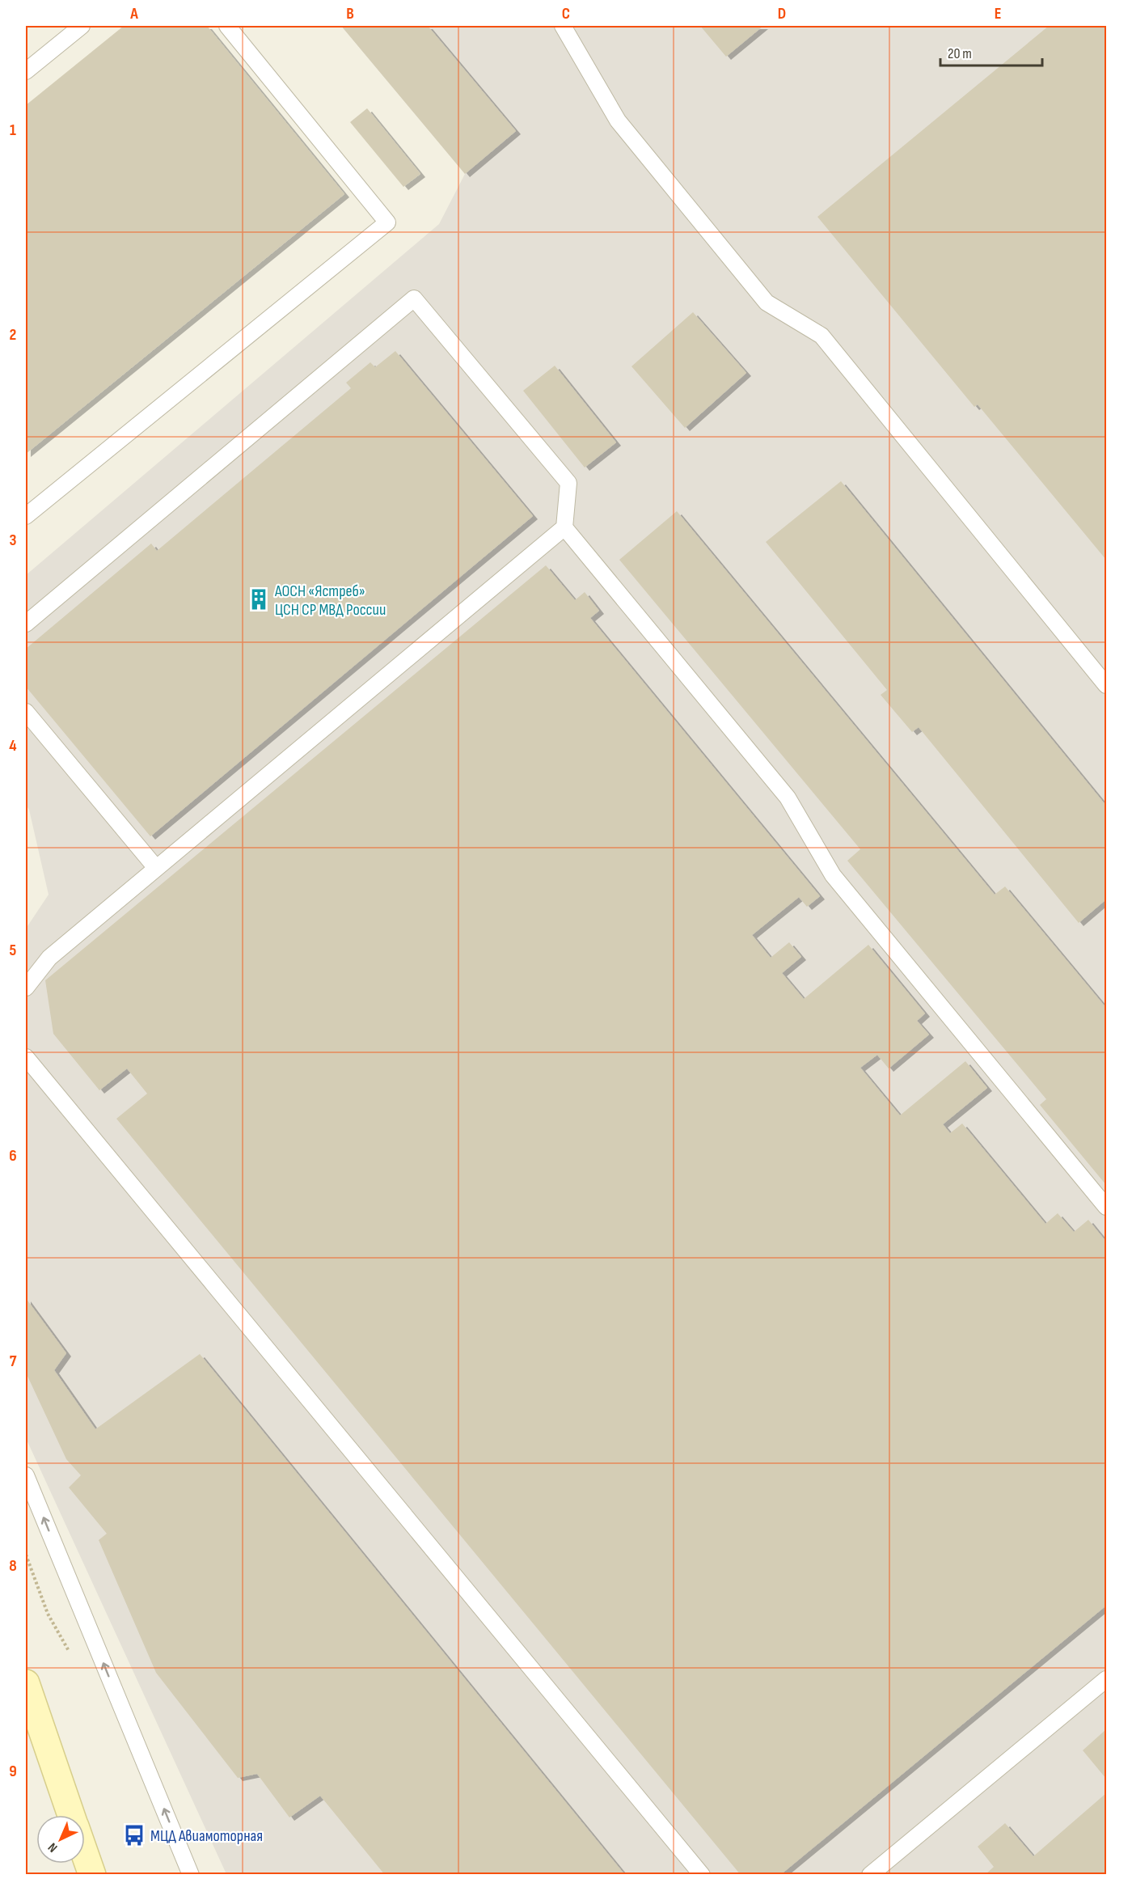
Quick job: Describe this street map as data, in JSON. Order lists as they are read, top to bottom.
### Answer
{
  "places": {
    "building": ["АОСН «Ястреб» ЦСН СР МВД России"],
    "bus stop": ["МЦД Авиамоторная"]
  },
  "scale_bar": "20 m",
  "north": "bottom left",
  "grid": {
    "columns": [
      "A",
      "B",
      "C",
      "D",
      "E"
    ],
    "rows": [
      "1",
      "2",
      "3",
      "4",
      "5",
      "6",
      "7",
      "8",
      "9"
    ]
  }
}
